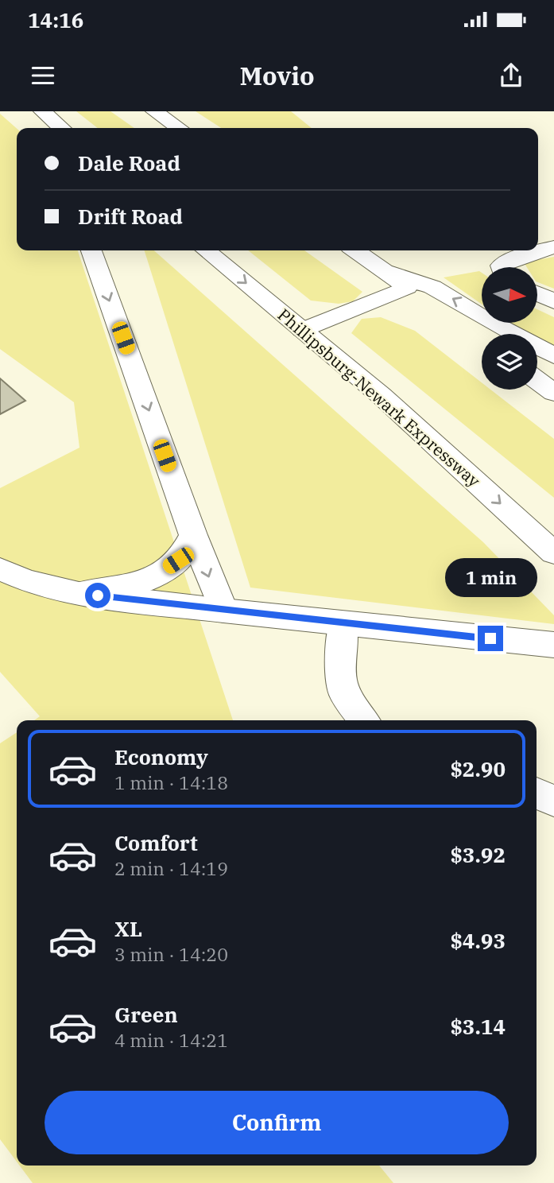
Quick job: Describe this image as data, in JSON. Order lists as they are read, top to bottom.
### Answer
{
  "streets": {
    "main road": ["Phillipsburg-Newark Expressway"]
  },
  "north": "right",
  "page": {
    "status": "14:16",
    "header": "Movio",
    "banner": ["Dale Road", "Drift Road"],
    "bubble": "1 min",
    "list": [
      {
        "name": "Economy",
        "note": "1 min · 14:18",
        "value": "$2.90"
      },
      {
        "name": "Comfort",
        "note": "2 min · 14:19",
        "value": "$3.92"
      },
      {
        "name": "XL",
        "note": "3 min · 14:20",
        "value": "$4.93"
      },
      {
        "name": "Green",
        "note": "4 min · 14:21",
        "value": "$3.14"
      }
    ],
    "buttons": "Confirm"
  }
}
